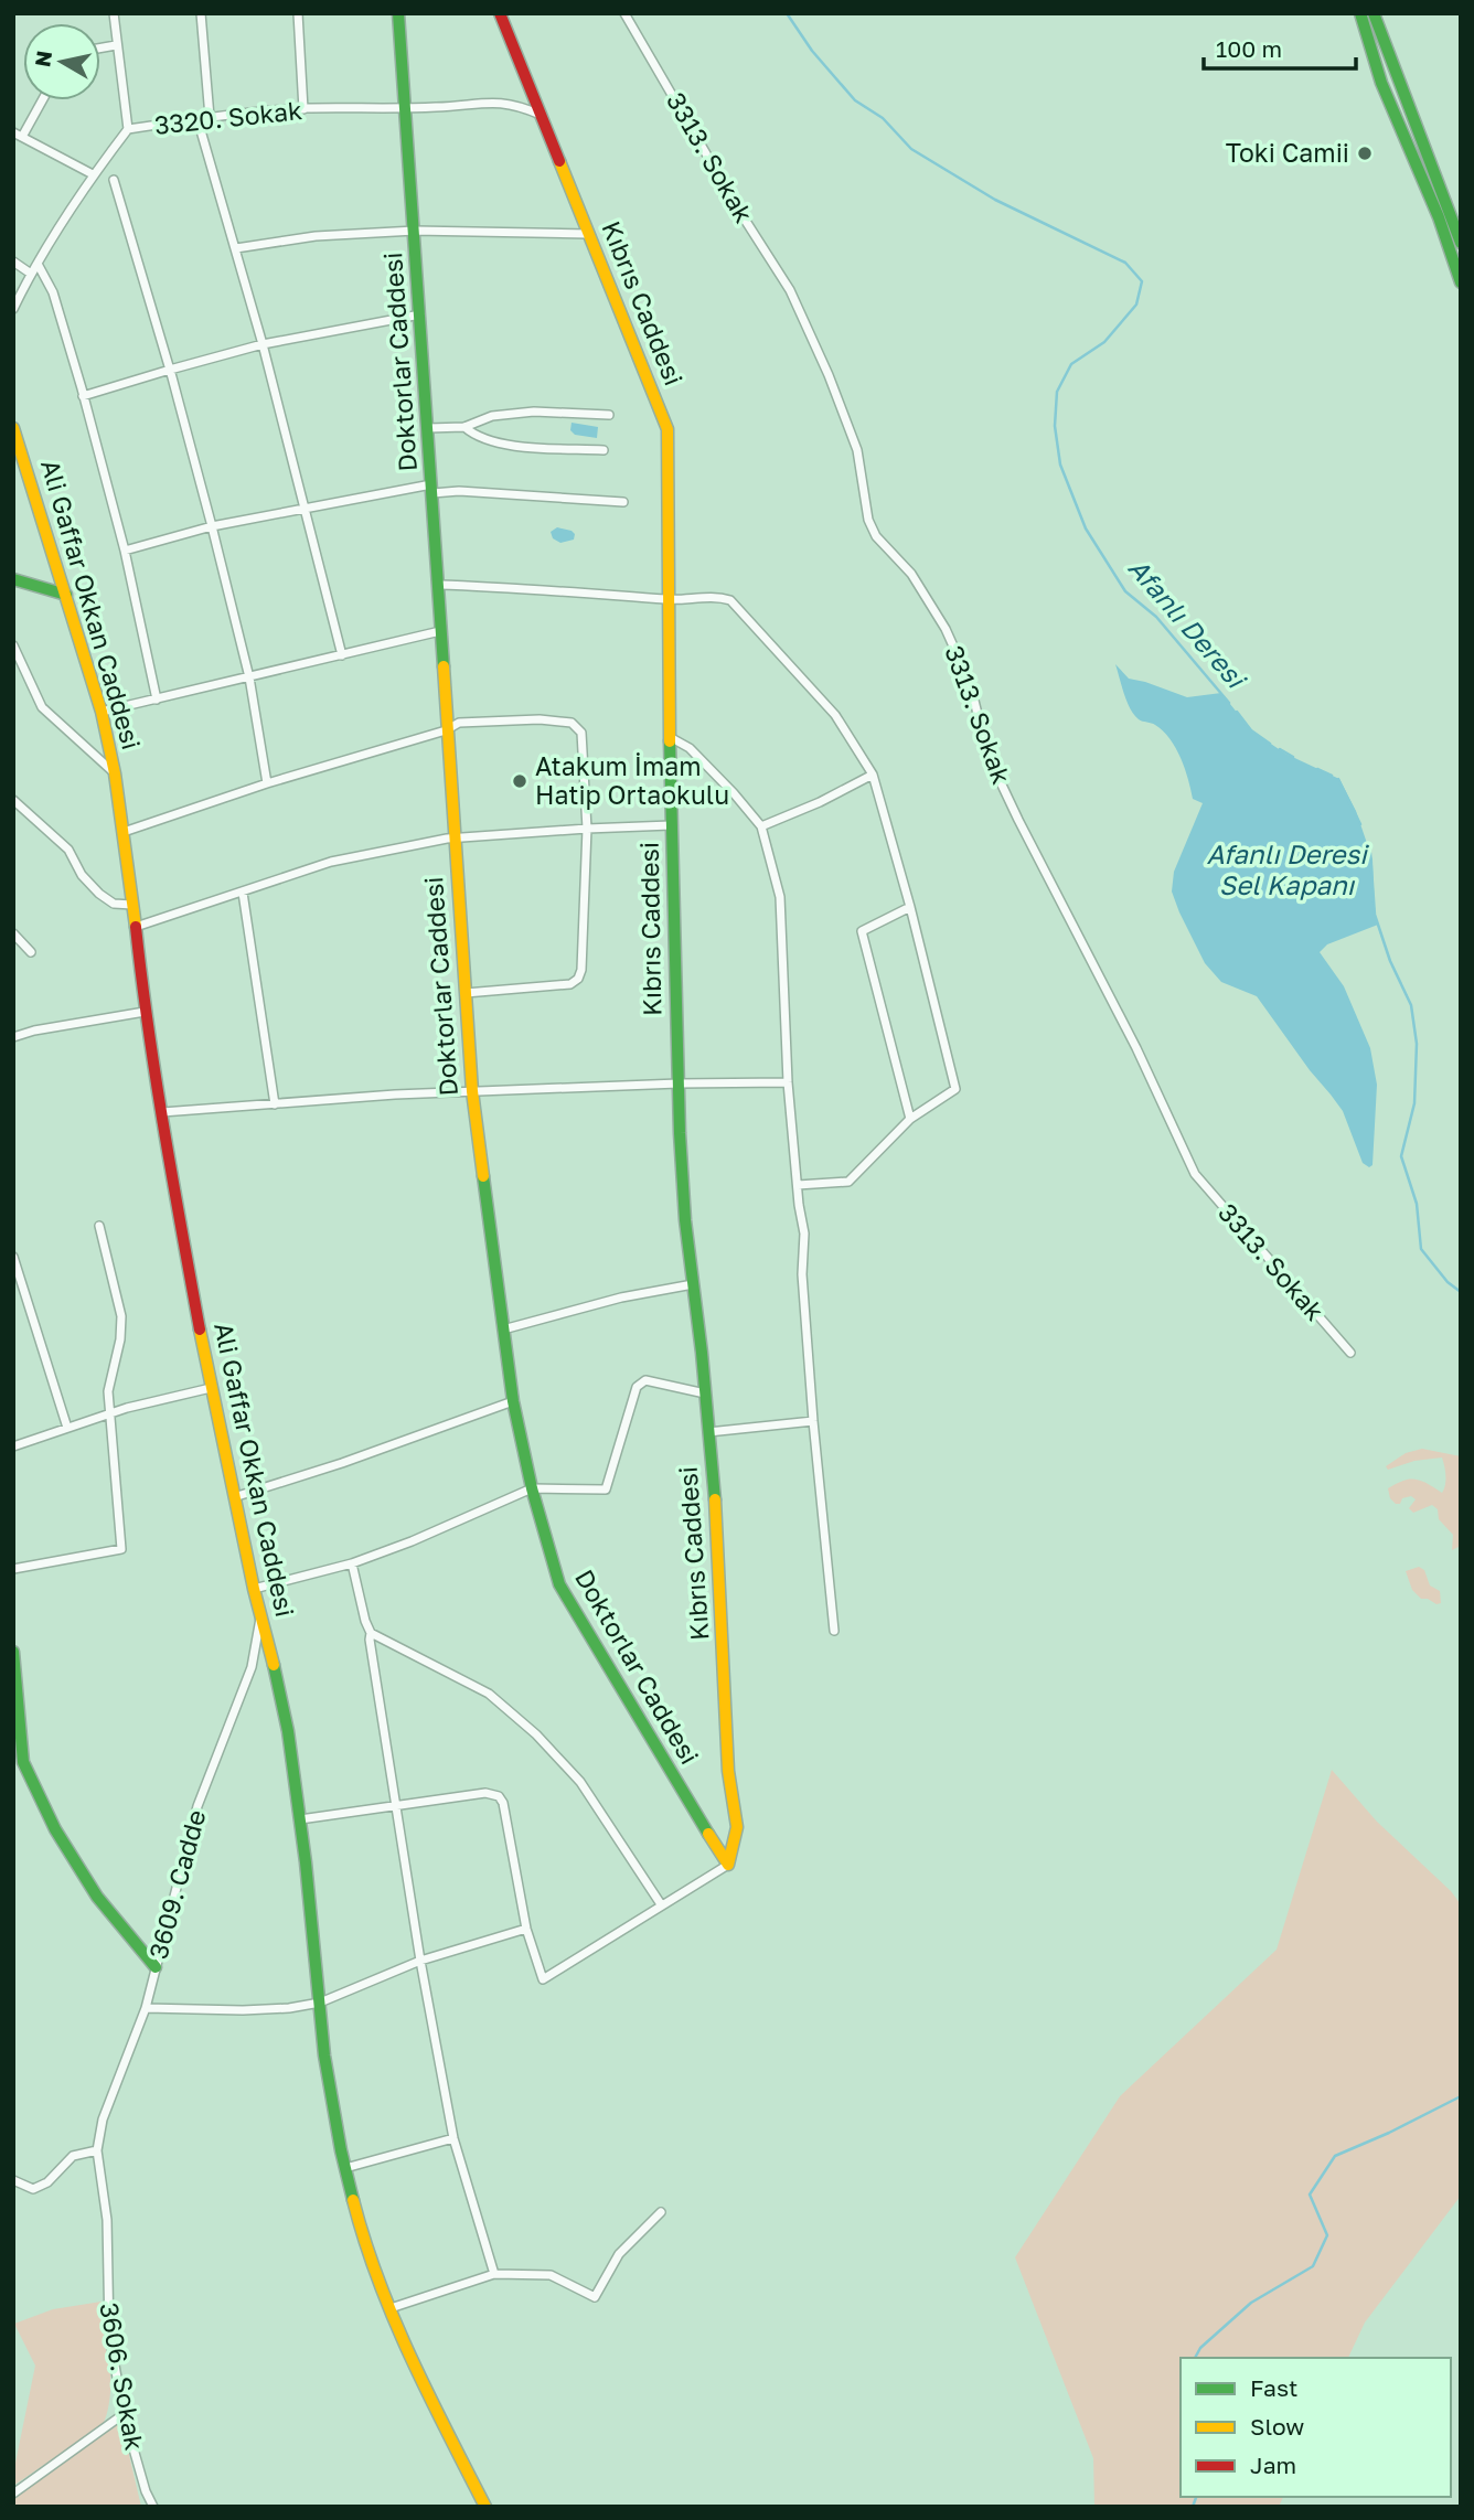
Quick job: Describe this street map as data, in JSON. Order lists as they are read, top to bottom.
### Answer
{
  "streets": {
    "street": [
      "3320. Sokak",
      "3313. Sokak",
      "Kıbrıs Caddesi",
      "Doktorlar Caddesi",
      "Ali Gaffar Okkan Caddesi",
      "3609. Cadde",
      "3606. Sokak"
    ]
  },
  "crossings": [
    ["3320. Sokak", "Kıbrıs Caddesi"],
    ["3320. Sokak", "Doktorlar Caddesi"],
    ["Kıbrıs Caddesi", "Doktorlar Caddesi"],
    ["Ali Gaffar Okkan Caddesi", "3609. Cadde"],
    ["3609. Cadde", "3606. Sokak"]
  ],
  "water": ["Afanlı Deresi", "Afanlı Deresi Sel Kapanı"],
  "places": ["Toki Camii", "Atakum İmam Hatip Ortaokulu"],
  "legend": ["Fast", "Slow", "Jam"],
  "scale_bar": "100 m",
  "north": "left"
}
